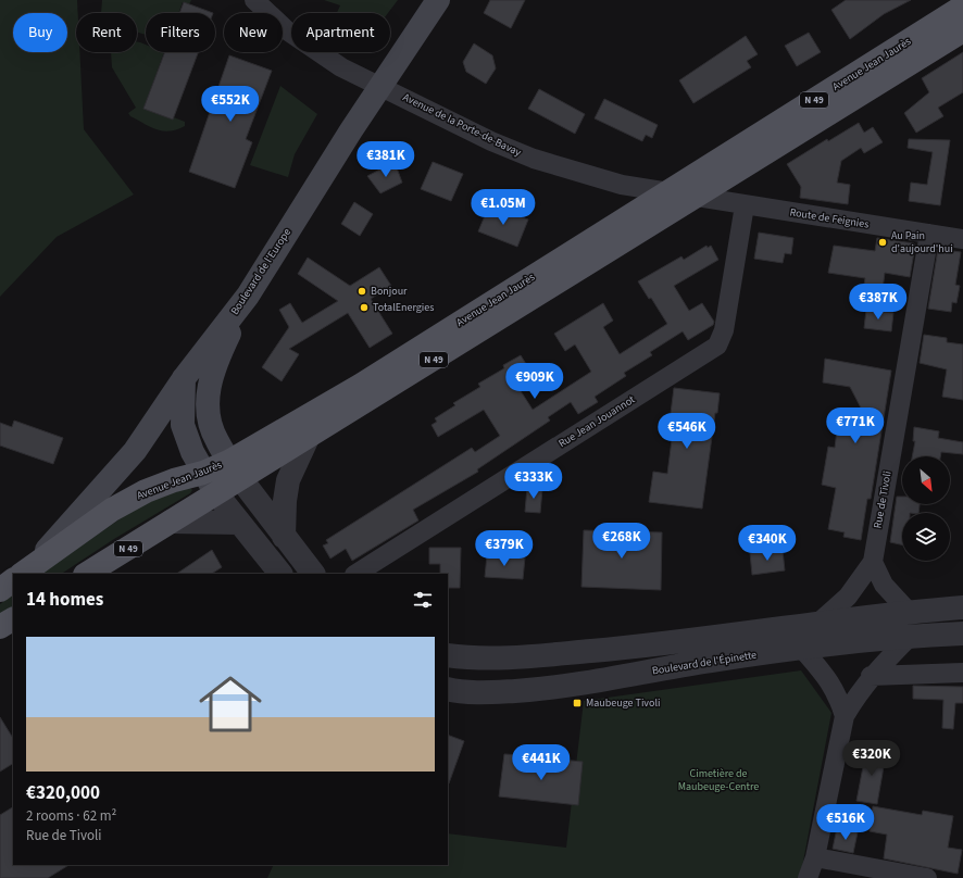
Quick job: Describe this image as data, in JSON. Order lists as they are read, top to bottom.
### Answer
{
  "streets": {
    "main road": ["Avenue Jean Jaurès", "N 49", "Boulevard de l'Europe"],
    "street": [
      "Avenue de la Porte-de-Bavay",
      "Route de Feignies",
      "Rue Jean Jouannot",
      "Rue de Tivoli",
      "Boulevard de l'Épinette"
    ]
  },
  "crossings": [
    ["Avenue Jean Jaurès", "Avenue de la Porte-de-Bavay"],
    ["Avenue Jean Jaurès", "Route de Feignies"],
    ["Avenue Jean Jaurès", "Boulevard de l'Europe"],
    ["Avenue de la Porte-de-Bavay", "Route de Feignies"],
    ["Avenue de la Porte-de-Bavay", "Boulevard de l'Europe"],
    ["Route de Feignies", "Rue Jean Jouannot"],
    ["Route de Feignies", "Rue de Tivoli"]
  ],
  "parks": ["Cimetière de Maubeuge-Centre"],
  "places": {
    "other": ["Au Pain d'aujourd'hui", "Bonjour", "TotalEnergies"],
    "transit": ["Maubeuge Tivoli"]
  },
  "north": "bottom right",
  "page": {
    "chip": [
      "Buy",
      "Rent",
      "Filters",
      "New",
      "Apartment"
    ],
    "price": [
      "€552K",
      "€381K",
      "€1.05M",
      "€387K",
      "€909K",
      "€771K",
      "€546K",
      "€333K",
      "€268K",
      "€340K",
      "€379K",
      "€320K",
      "€441K",
      "€516K"
    ],
    "heading": "14 homes",
    "list": [
      {
        "name": "€320,000",
        "note": "2 rooms · 62 m² · Rue de Tivoli"
      }
    ]
  }
}
